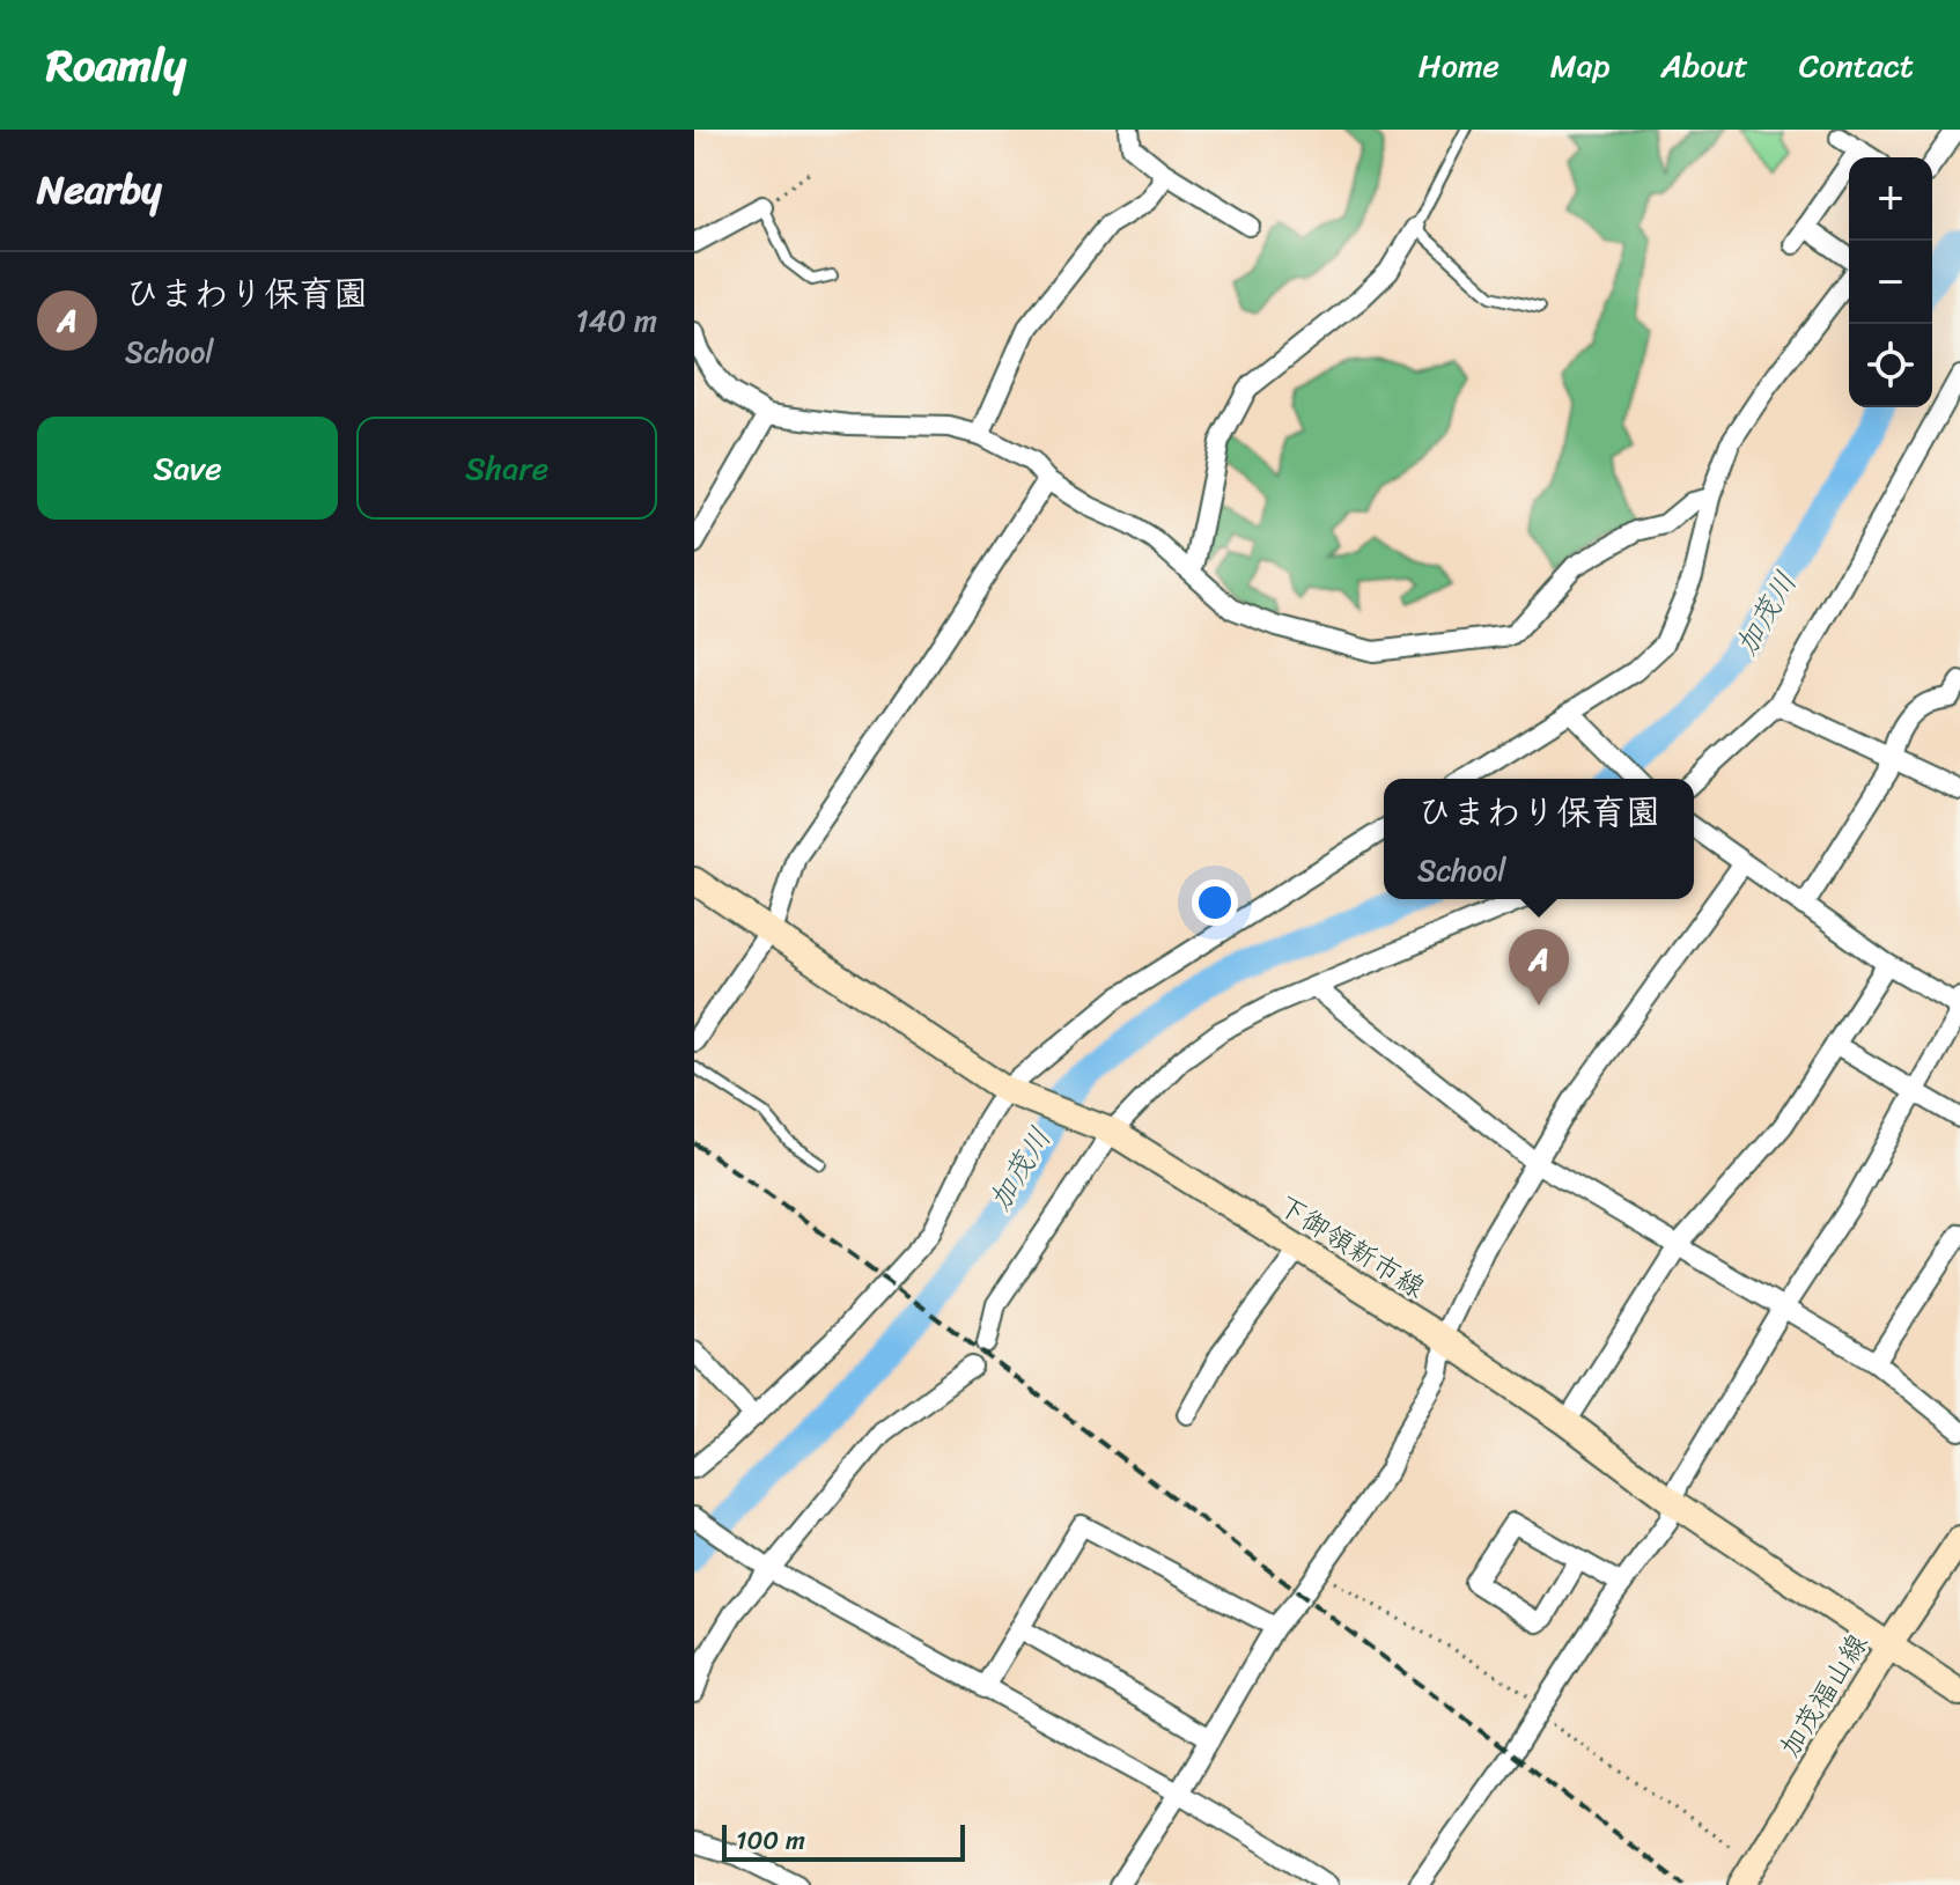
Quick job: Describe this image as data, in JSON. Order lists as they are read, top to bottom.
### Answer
{
  "streets": {
    "main road": ["下御領新市線", "加茂福山線"]
  },
  "crossings": [
    ["下御領新市線", "加茂福山線"]
  ],
  "water": ["加茂川"],
  "scale_bar": "100 m",
  "page": {
    "header": "Roamly",
    "nav": [
      "Home",
      "Map",
      "About",
      "Contact"
    ],
    "heading": "Nearby",
    "map_buttons": ["+", "−"],
    "list": [
      {
        "mark": "A",
        "name": "ひまわり保育園",
        "note": "School",
        "value": "140 m"
      }
    ],
    "buttons": ["Save", "Share"],
    "popup": ["ひまわり保育園", "School"],
    "pins": "A",
    "scale": "100 m"
  }
}
